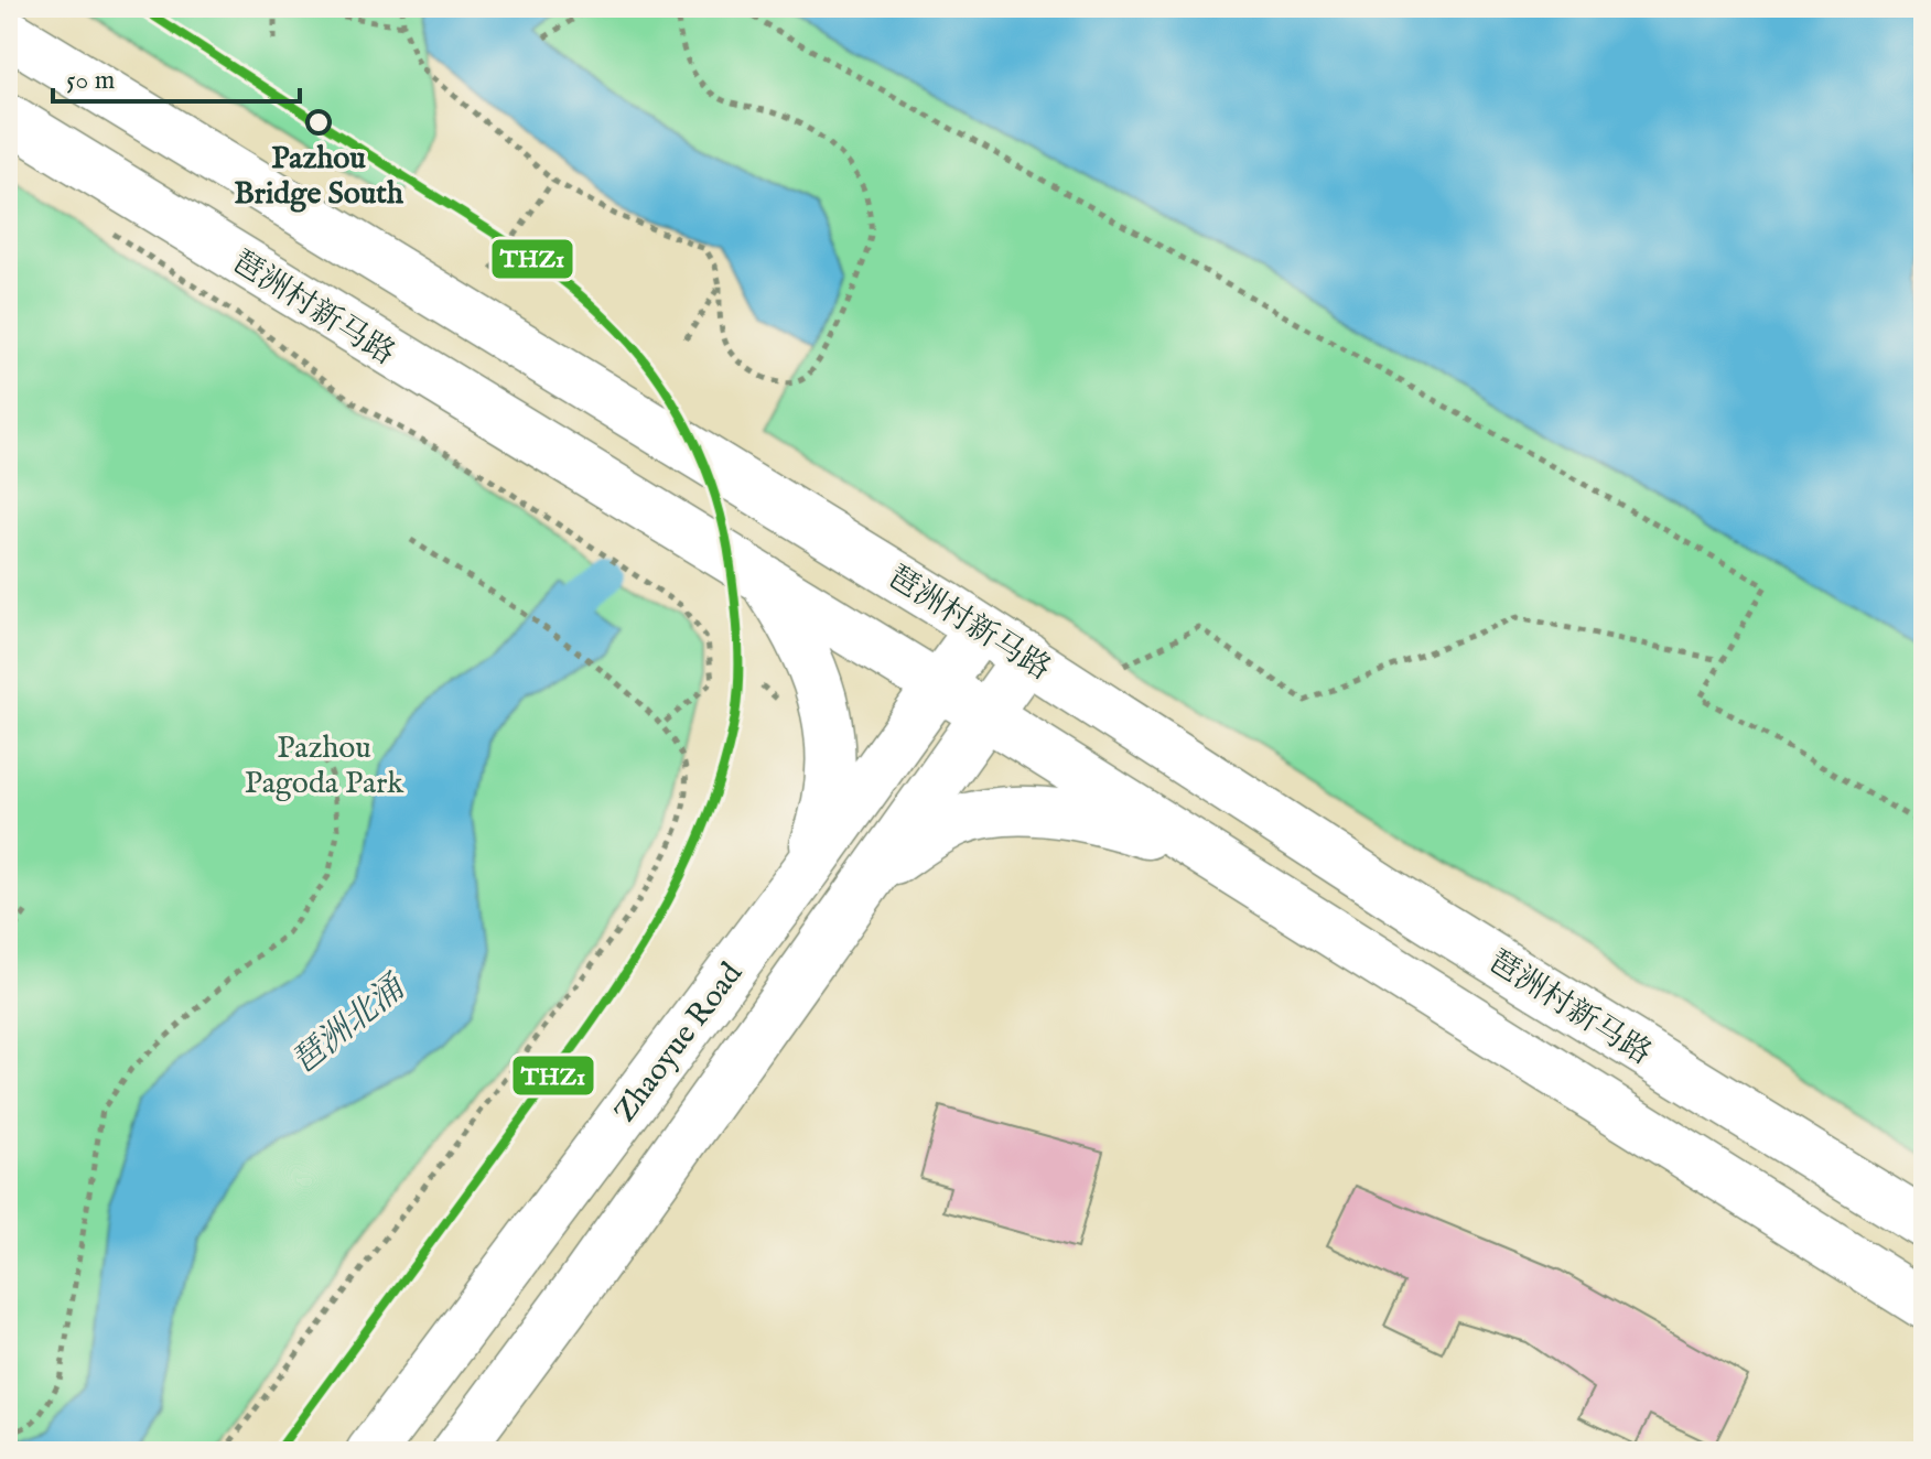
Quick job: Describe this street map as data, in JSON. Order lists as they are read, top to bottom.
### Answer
{
  "streets": {
    "main road": ["琶洲村新马路", "Zhaoyue Road"]
  },
  "crossings": [
    ["琶洲村新马路", "Zhaoyue Road"]
  ],
  "water": ["琶洲北涌"],
  "parks": ["Pazhou Pagoda Park"],
  "places": ["Pazhou Bridge South"],
  "lines": ["transit line THZ1"],
  "scale_bar": "50 m"
}
